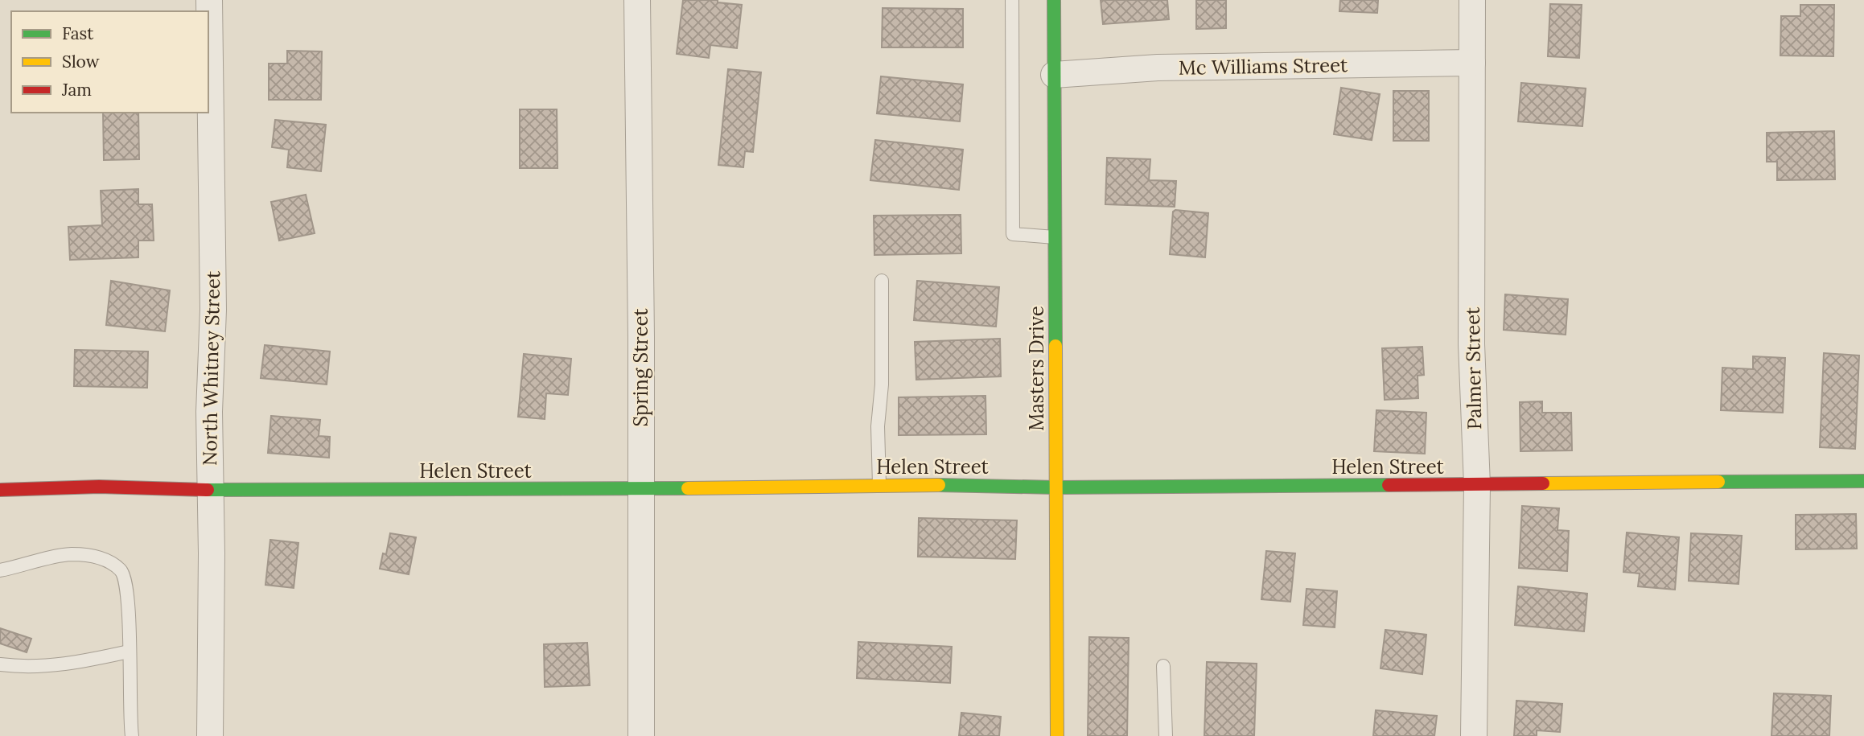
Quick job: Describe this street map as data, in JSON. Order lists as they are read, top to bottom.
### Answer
{
  "streets": {
    "street": [
      "Mc Williams Street",
      "Spring Street",
      "North Whitney Street",
      "Masters Drive",
      "Palmer Street",
      "Helen Street"
    ]
  },
  "crossings": [
    ["Mc Williams Street", "Masters Drive"],
    ["Mc Williams Street", "Palmer Street"],
    ["Spring Street", "Helen Street"],
    ["North Whitney Street", "Helen Street"],
    ["Masters Drive", "Helen Street"],
    ["Palmer Street", "Helen Street"]
  ],
  "legend": ["Fast", "Slow", "Jam"]
}
